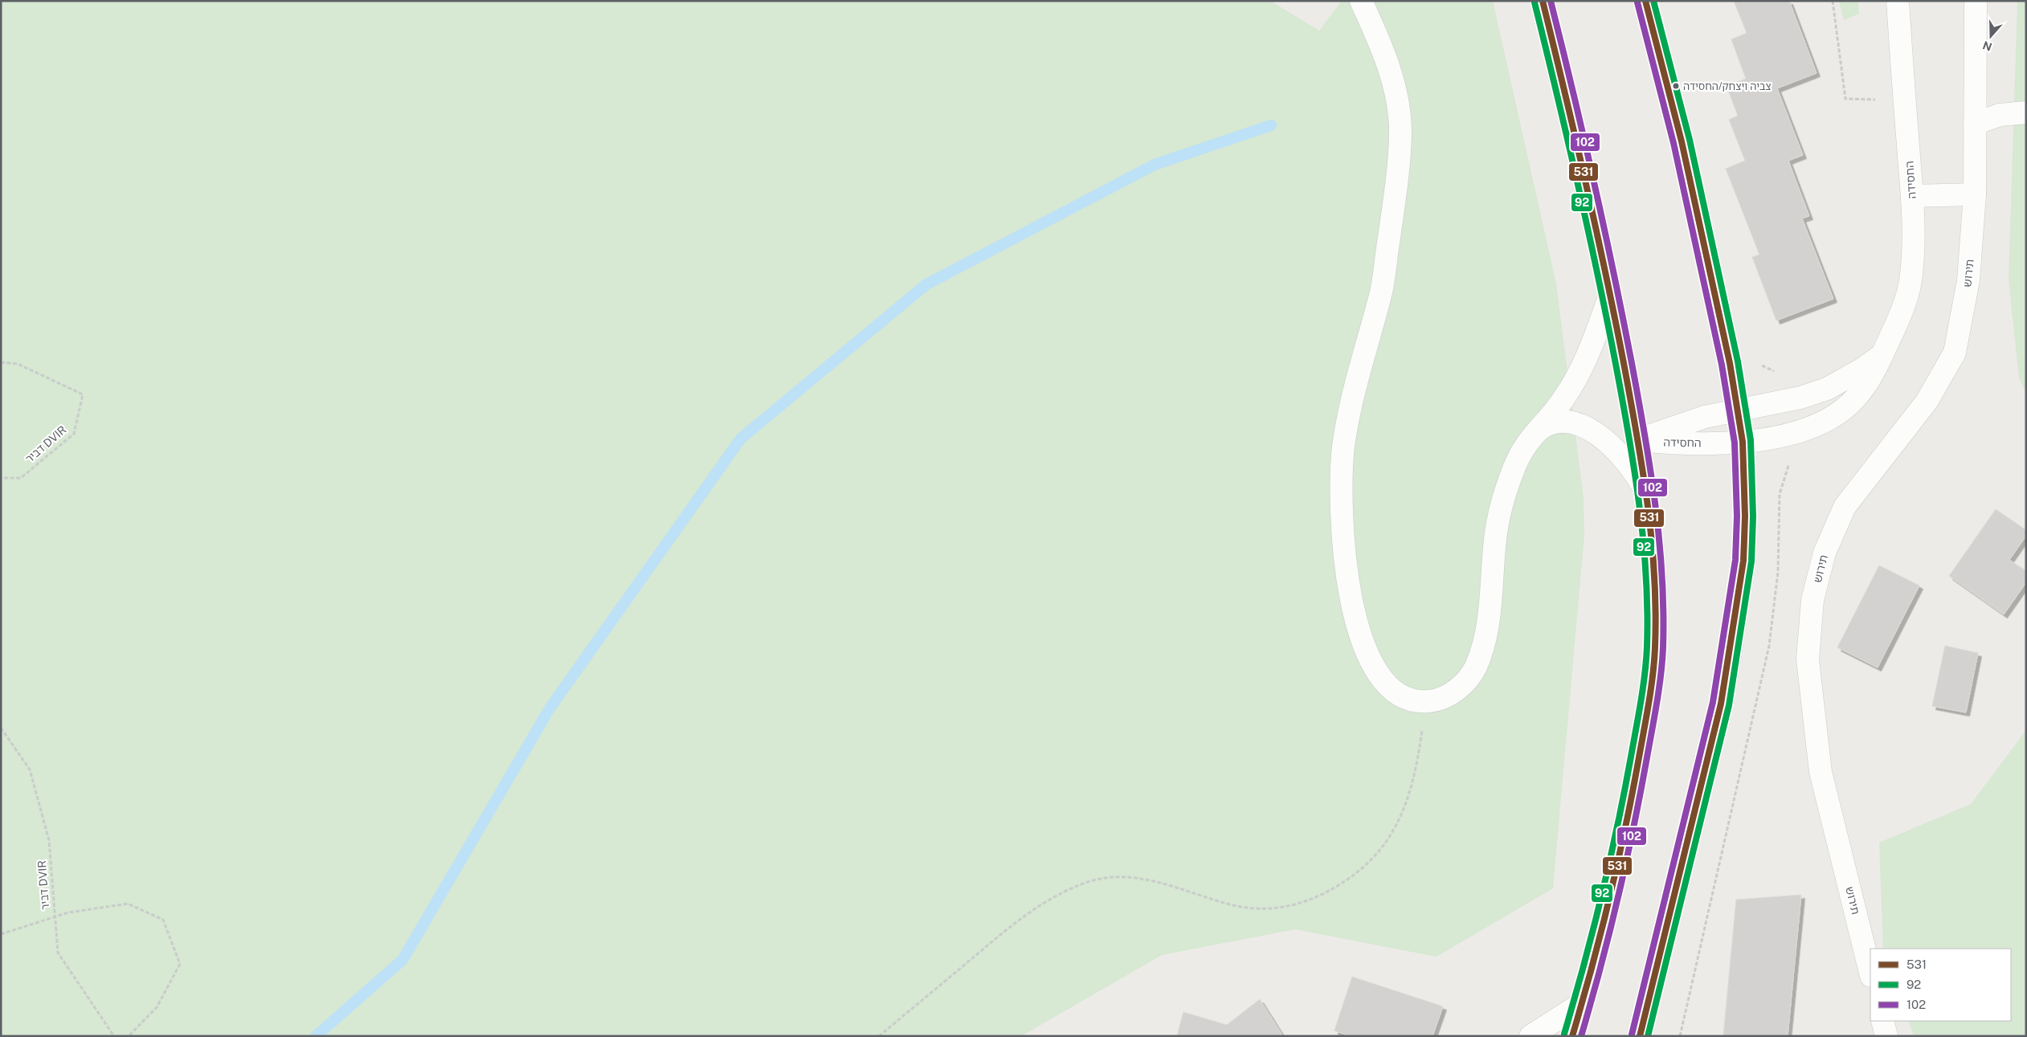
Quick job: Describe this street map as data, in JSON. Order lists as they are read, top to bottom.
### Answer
{
  "streets": {
    "street": ["החסידה", "תירוש"],
    "path": ["דביר DVIR"]
  },
  "places": ["צביה ויצחק/החסידה"],
  "lines": ["transit line 531", "transit line 92", "transit line 102"],
  "legend": ["531", "92", "102"],
  "north": "bottom"
}
